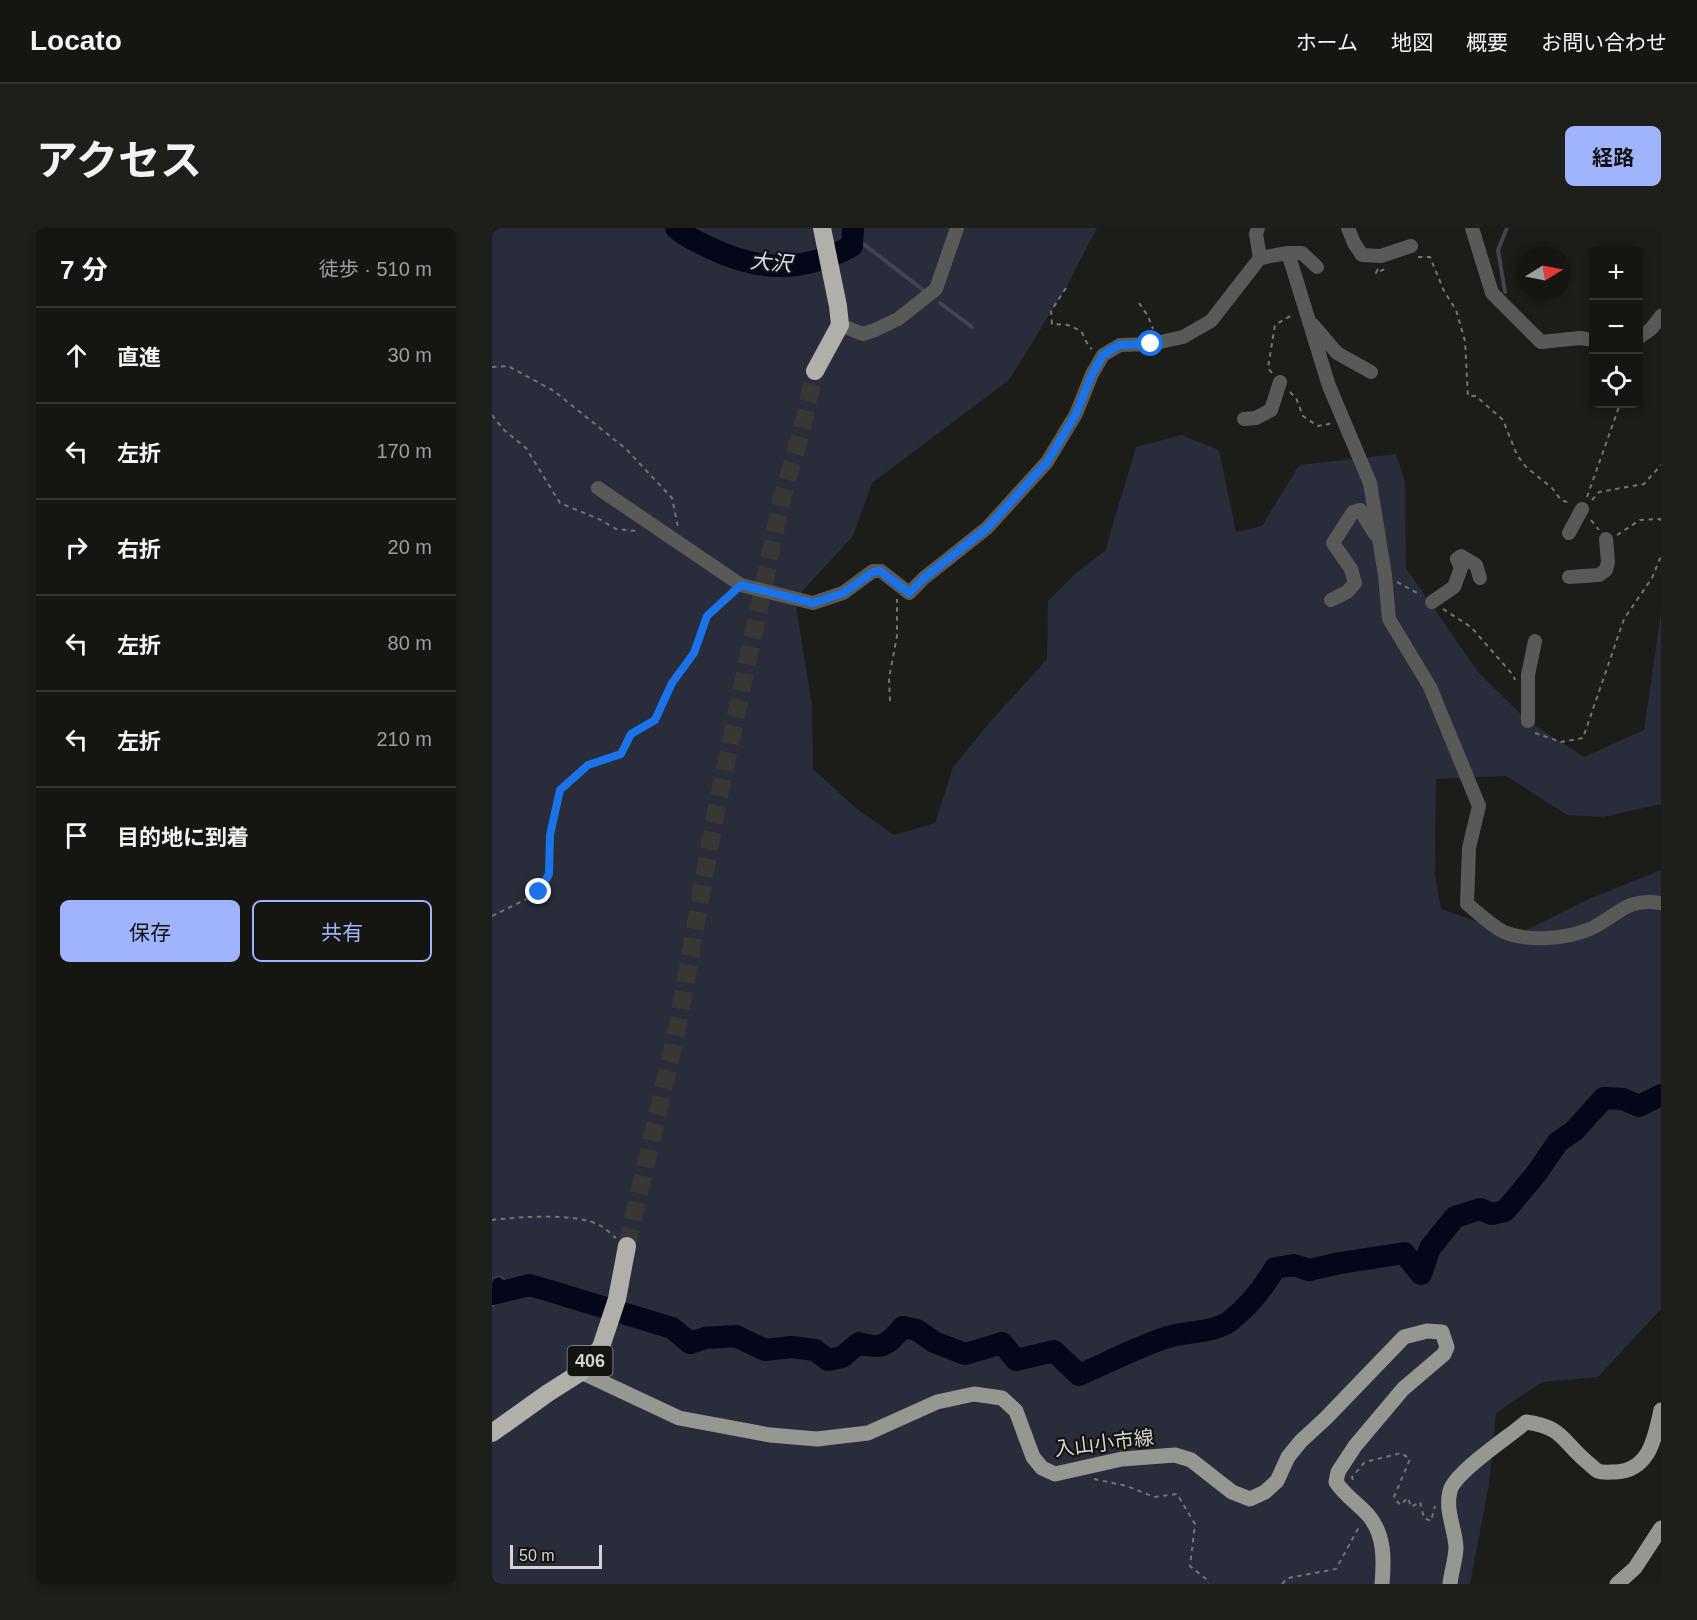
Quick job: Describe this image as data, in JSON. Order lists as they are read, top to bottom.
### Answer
{
  "streets": {
    "highway": ["406"],
    "main road": ["入山小市線"]
  },
  "crossings": [
    ["406", "入山小市線"]
  ],
  "water": ["大沢"],
  "scale_bar": "50 m",
  "north": "right",
  "page": {
    "header": "Locato",
    "nav": [
      "ホーム",
      "地図",
      "概要",
      "お問い合わせ"
    ],
    "title": "アクセス",
    "buttons": [
      "経路",
      ["保存", "共有"]
    ],
    "heading": ["7 分", "徒歩 · 510 m"],
    "map_buttons": ["+", "−"],
    "list": [
      ["直進", "30 m"],
      ["左折", "170 m"],
      ["右折", "20 m"],
      ["左折", "80 m"],
      ["左折", "210 m"],
      "目的地に到着"
    ],
    "scale": "50 m"
  }
}
